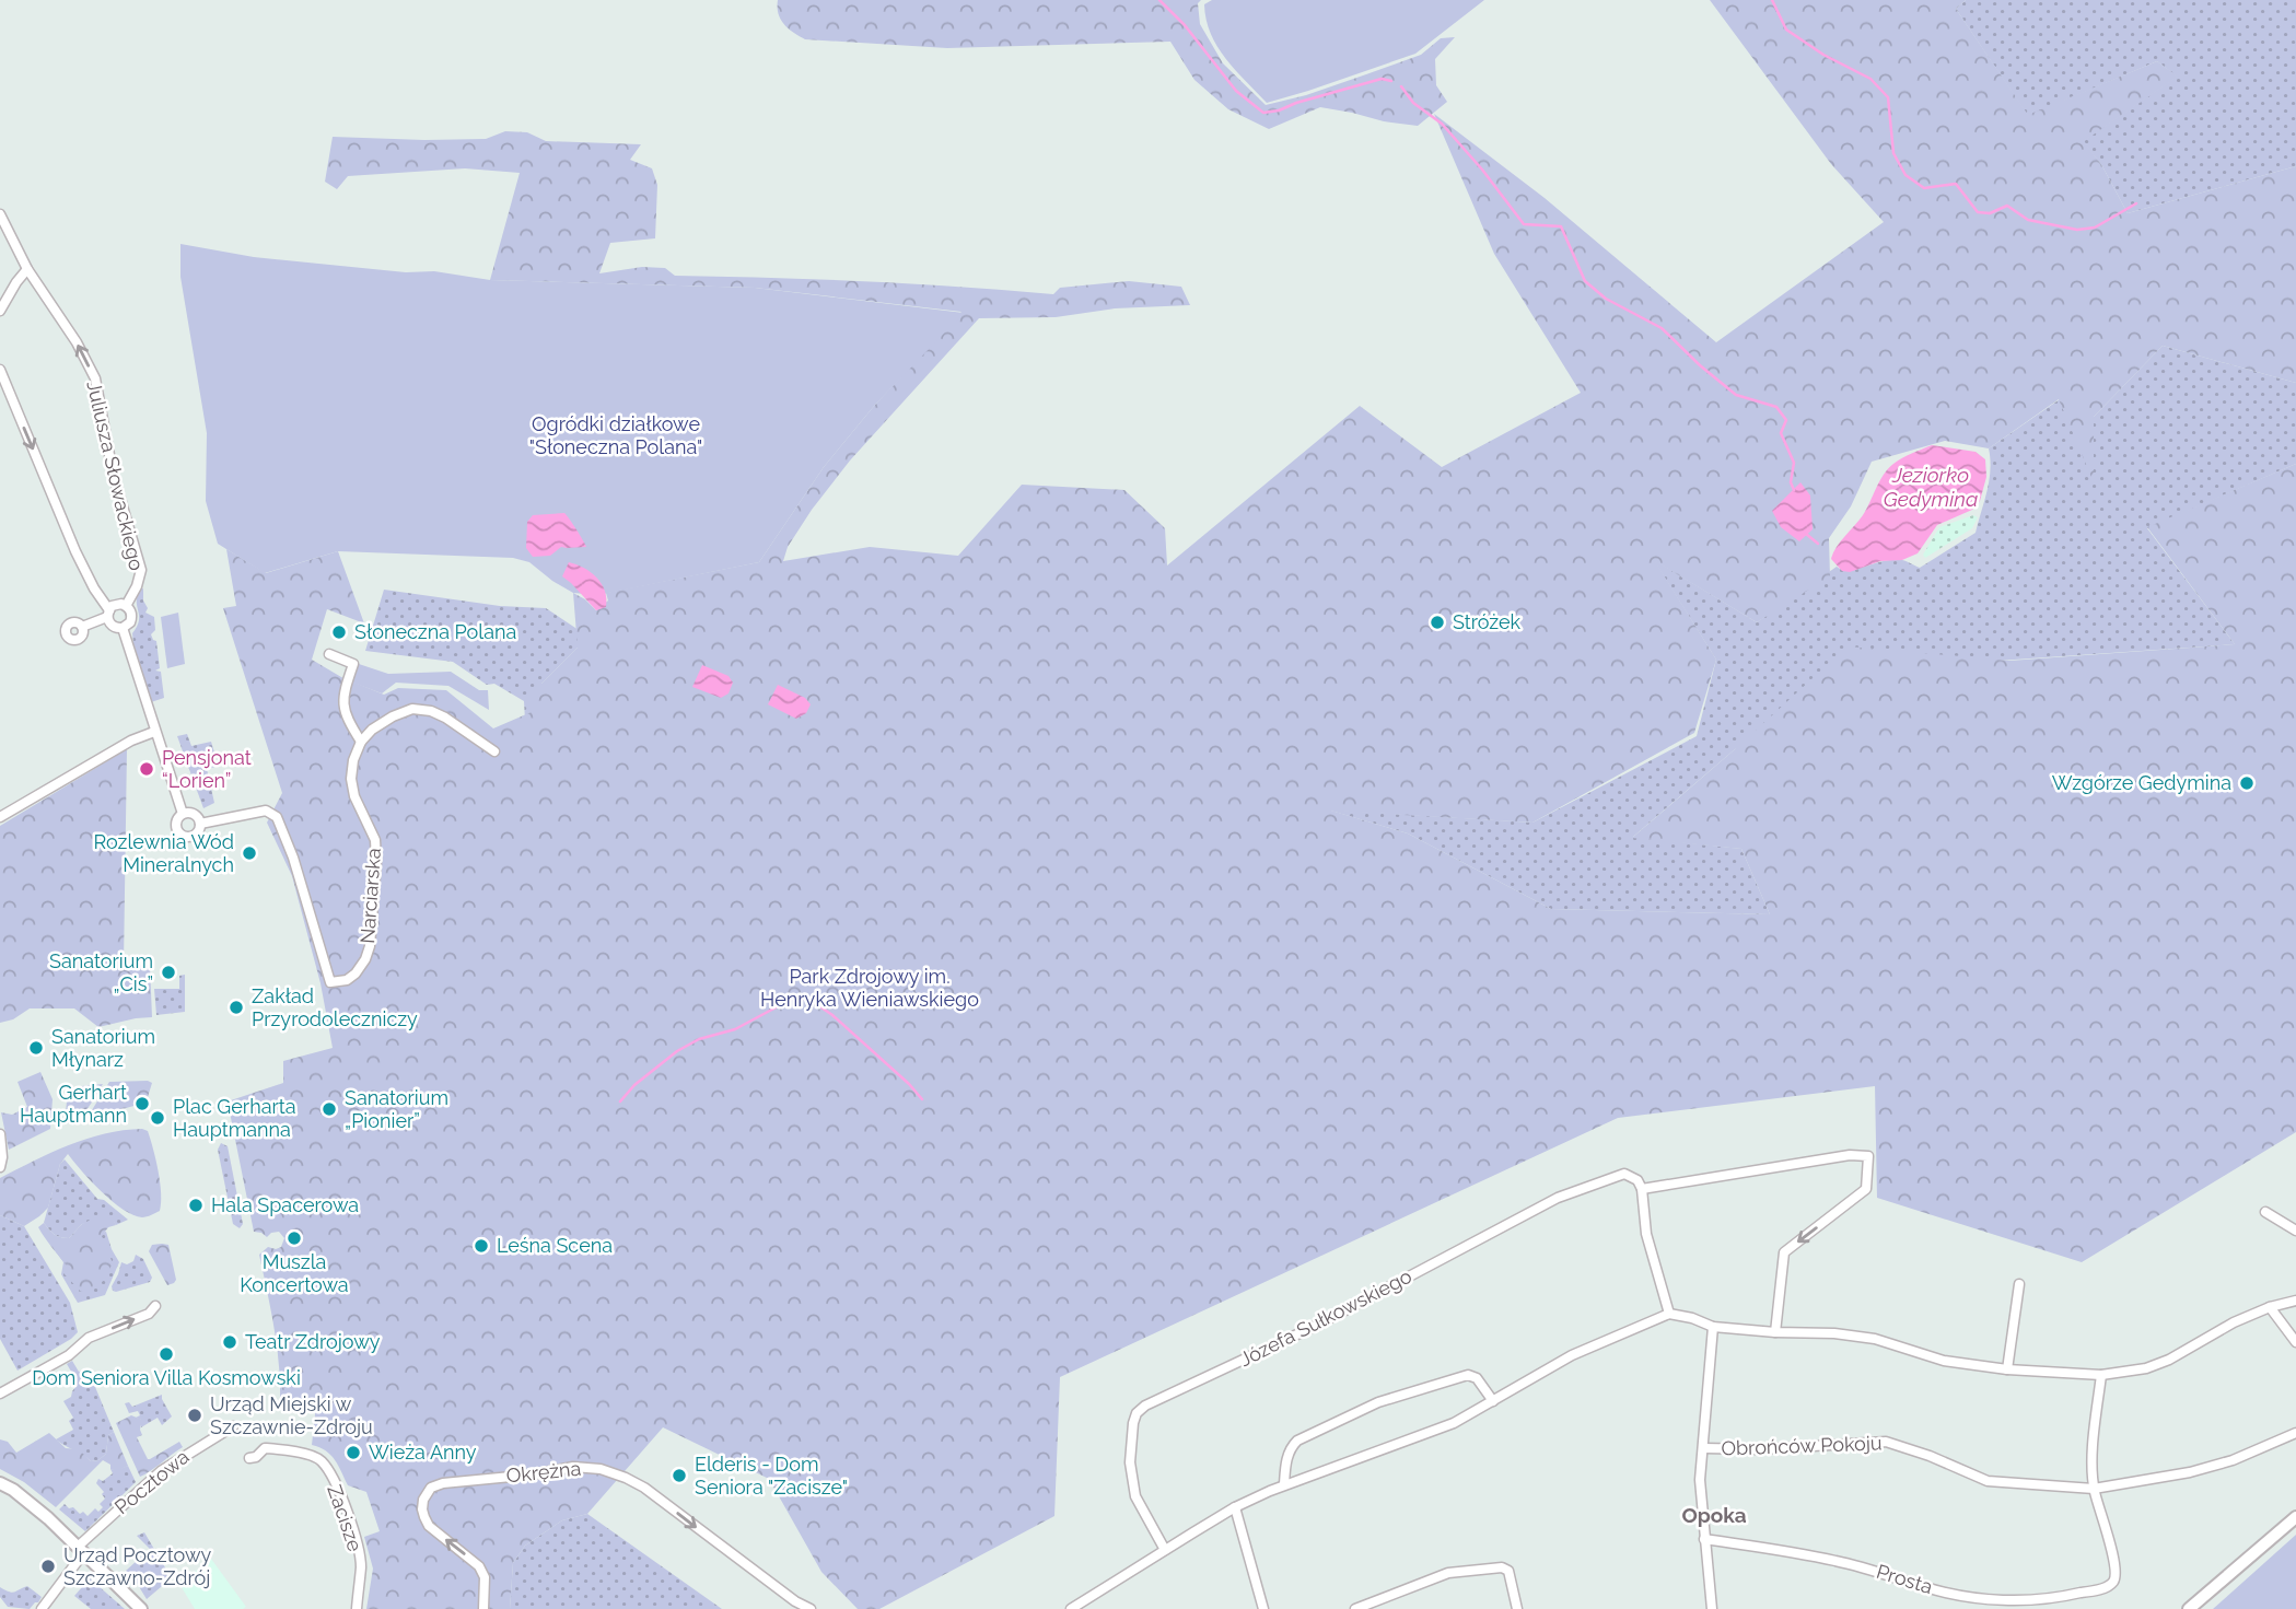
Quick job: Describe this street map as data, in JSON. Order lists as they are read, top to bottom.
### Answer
{
  "streets": {
    "street": [
      "Juliusza Słowackiego",
      "Narciarska",
      "Józefa Sułkowskiego",
      "Obrońców Pokoju",
      "Okrężna",
      "Pocztowa",
      "Zacisze",
      "Prosta"
    ]
  },
  "crossings": [
    ["Obrońców Pokoju", "Prosta"]
  ],
  "districts": ["Opoka"],
  "water": ["Jeziorko Gedymina"],
  "parks": ["Ogródki działkowe \"Słoneczna Polana\"", "Park Zdrojowy im. Henryka Wieniawskiego"],
  "places": [
    "Stróżek",
    "Słoneczna Polana",
    "Pensjonat “Lorien”",
    "Wzgórze Gedymina",
    "Rozlewnia Wód Mineralnych",
    "Sanatorium „Cis”",
    "Zakład Przyrodoleczniczy",
    "Sanatorium Młynarz",
    "Gerhart Hauptmann",
    "Sanatorium „Pionier”",
    "Plac Gerharta Hauptmanna",
    "Hala Spacerowa",
    "Muszla Koncertowa",
    "Leśna Scena",
    "Teatr Zdrojowy",
    "Dom Seniora Villa Kosmowski",
    "Urząd Miejski w Szczawnie-Zdroju",
    "Wieża Anny",
    "Elderis - Dom Seniora \"Zacisze\"",
    "Urząd Pocztowy Szczawno-Zdrój"
  ]
}
